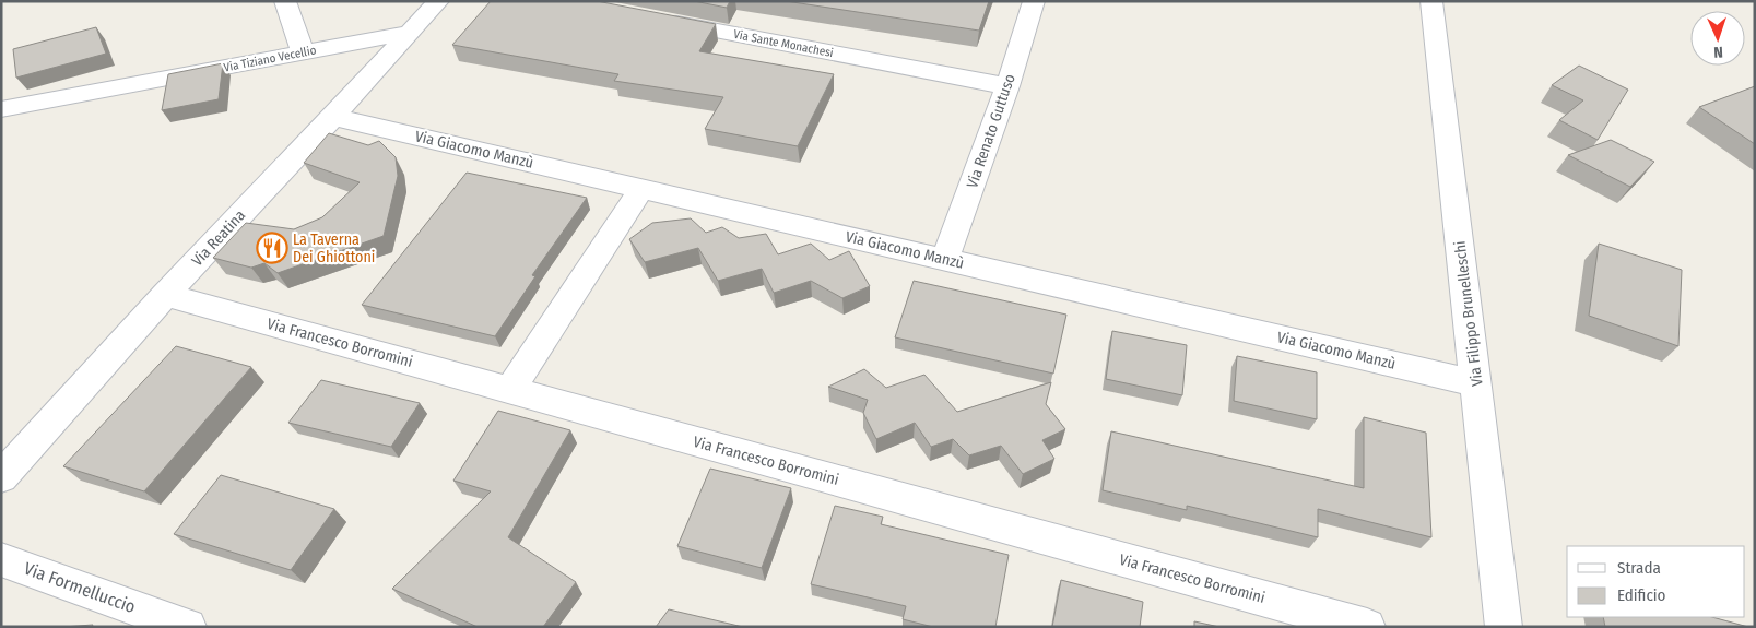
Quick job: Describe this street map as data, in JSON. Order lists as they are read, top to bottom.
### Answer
{
  "streets": {
    "street": [
      "Via Sante Monachesi",
      "Via Tiziano Vecellio",
      "Via Renato Guttuso",
      "Via Giacomo Manzù",
      "Via Reatina",
      "Via Filippo Brunelleschi",
      "Via Francesco Borromini",
      "Via Formelluccio"
    ]
  },
  "crossings": [
    ["Via Sante Monachesi", "Via Renato Guttuso"],
    ["Via Tiziano Vecellio", "Via Reatina"],
    ["Via Renato Guttuso", "Via Giacomo Manzù"],
    ["Via Giacomo Manzù", "Via Reatina"],
    ["Via Giacomo Manzù", "Via Filippo Brunelleschi"],
    ["Via Reatina", "Via Francesco Borromini"]
  ],
  "places": {
    "restaurant": ["La Taverna Dei Ghiottoni"]
  },
  "legend": ["Strada", "Edificio"],
  "north": "bottom"
}
